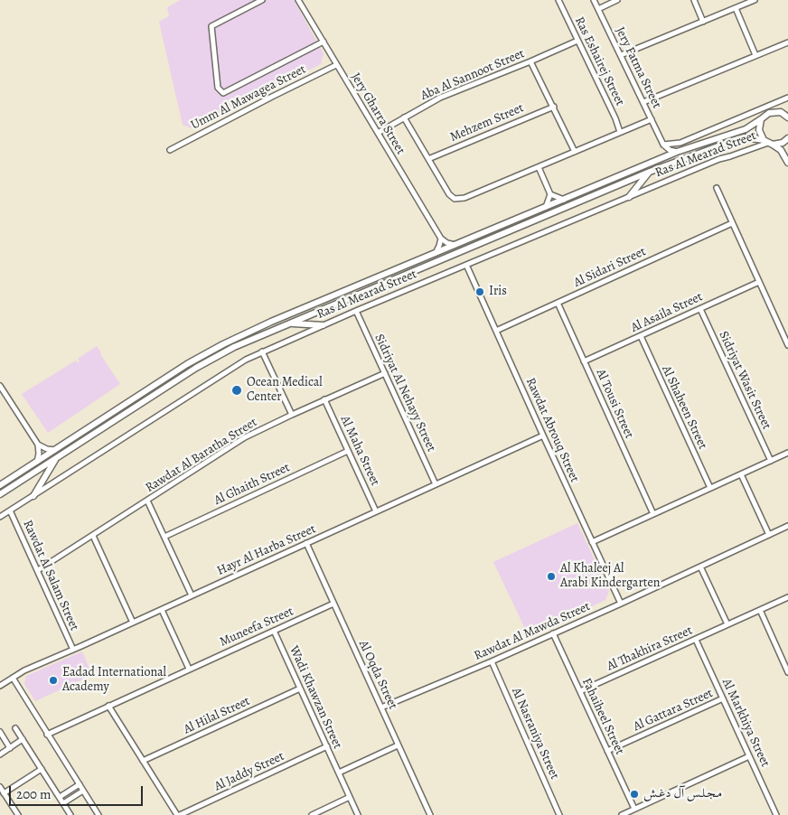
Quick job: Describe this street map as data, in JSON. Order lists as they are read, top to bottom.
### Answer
{
  "streets": {
    "street": [
      "Ras Eshairej Street",
      "Jery Fatma Street",
      "Aba Al Sannoot Street",
      "Umm Al Mawagea Street",
      "Jery Gharra Street",
      "Mehzem Street",
      "Ras Al Mearad Street",
      "Al Sidari Street",
      "Al Asaila Street",
      "Sidriyat Wasit Street",
      "Sidriyat Al Nehayy Street",
      "Al Tousi Street",
      "Al Shaheen Street",
      "Rawdat Abrouq Street",
      "Al Maha Street",
      "Rawdat Al Baratha Street",
      "Al Ghaith Street",
      "Hayr Al Harba Street",
      "Rawdat Al Salam Street",
      "Muneefa Street",
      "Rawdat Al Mawda Street",
      "Al Thakhira Street",
      "Al Oqda Street",
      "Wadi Khawzan Street",
      "Al Gattara Street",
      "Al Hilal Street",
      "Fahaiheel Street",
      "Al Markhiya Street",
      "Al Nasraniya Street",
      "Al Jaddy Street"
    ]
  },
  "crossings": [
    ["Ras Eshairej Street", "Aba Al Sannoot Street"],
    ["Jery Fatma Street", "Ras Al Mearad Street"],
    ["Aba Al Sannoot Street", "Jery Gharra Street"],
    ["Umm Al Mawagea Street", "Jery Gharra Street"],
    ["Ras Al Mearad Street", "Sidriyat Al Nehayy Street"],
    ["Ras Al Mearad Street", "Rawdat Abrouq Street"],
    ["Ras Al Mearad Street", "Rawdat Al Salam Street"],
    ["Al Sidari Street", "Al Tousi Street"],
    ["Al Sidari Street", "Rawdat Abrouq Street"],
    ["Al Asaila Street", "Sidriyat Wasit Street"],
    ["Al Asaila Street", "Al Tousi Street"],
    ["Al Asaila Street", "Al Shaheen Street"],
    ["Sidriyat Al Nehayy Street", "Rawdat Al Baratha Street"],
    ["Sidriyat Al Nehayy Street", "Hayr Al Harba Street"],
    ["Rawdat Abrouq Street", "Hayr Al Harba Street"],
    ["Rawdat Abrouq Street", "Rawdat Al Mawda Street"],
    ["Al Maha Street", "Rawdat Al Baratha Street"],
    ["Al Maha Street", "Al Ghaith Street"],
    ["Al Maha Street", "Hayr Al Harba Street"],
    ["Rawdat Al Baratha Street", "Rawdat Al Salam Street"],
    ["Hayr Al Harba Street", "Rawdat Al Salam Street"],
    ["Hayr Al Harba Street", "Al Oqda Street"],
    ["Muneefa Street", "Al Oqda Street"],
    ["Muneefa Street", "Wadi Khawzan Street"],
    ["Rawdat Al Mawda Street", "Al Oqda Street"],
    ["Rawdat Al Mawda Street", "Fahaiheel Street"],
    ["Rawdat Al Mawda Street", "Al Nasraniya Street"],
    ["Al Thakhira Street", "Fahaiheel Street"],
    ["Al Thakhira Street", "Al Markhiya Street"],
    ["Wadi Khawzan Street", "Al Hilal Street"],
    ["Wadi Khawzan Street", "Al Jaddy Street"],
    ["Al Gattara Street", "Fahaiheel Street"],
    ["Al Gattara Street", "Al Markhiya Street"]
  ],
  "places": [
    "Iris",
    "Ocean Medical Center",
    "Al Khaleej Al Arabi Kindergarten",
    "Eadad International Academy",
    "مـجـلـس آل دغـش"
  ],
  "scale_bar": "200 m"
}
